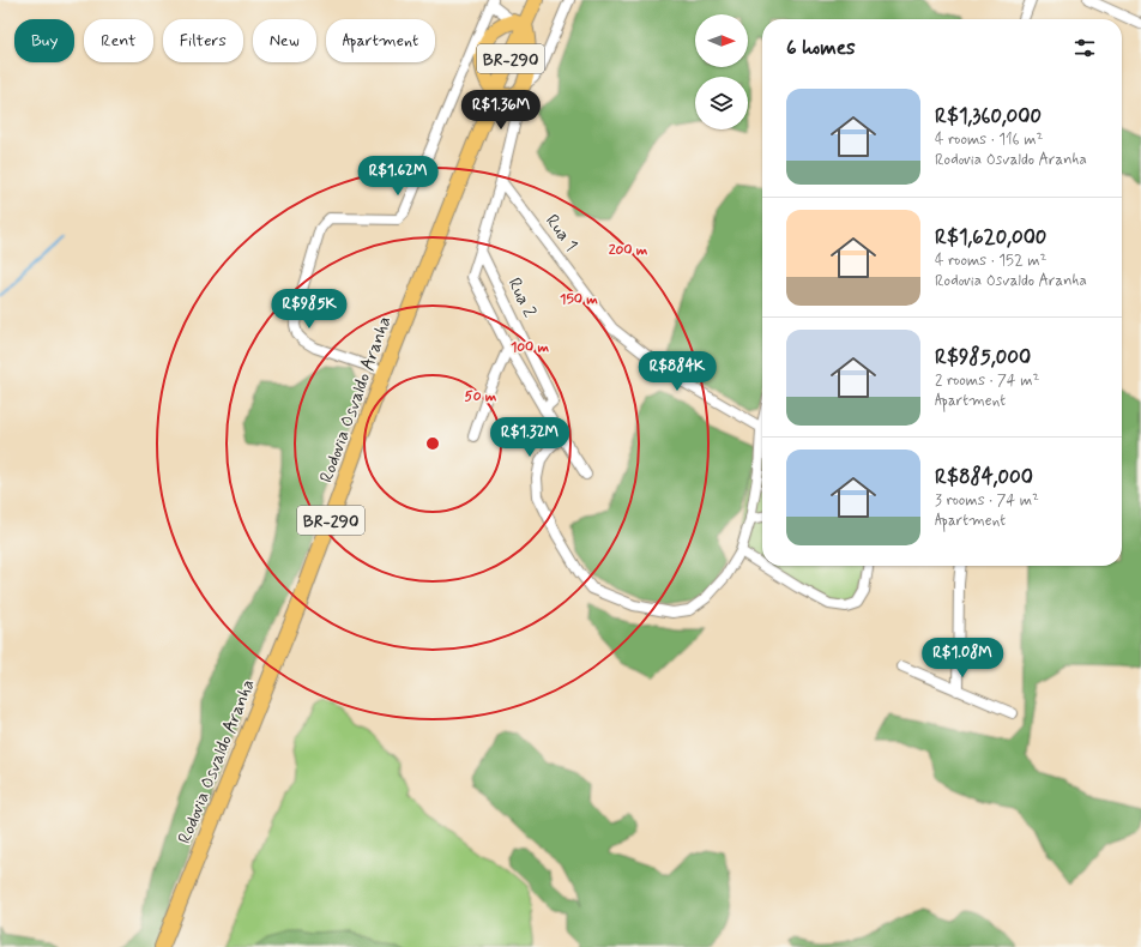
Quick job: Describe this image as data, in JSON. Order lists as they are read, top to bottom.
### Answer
{
  "streets": {
    "highway": ["BR-290", "Rodovia Osvaldo Aranha"],
    "street": ["Rua 1", "Rua 2"]
  },
  "crossings": [
    ["Rua 1", "Rua 2"]
  ],
  "north": "right",
  "page": {
    "chip": [
      "Buy",
      "Rent",
      "Filters",
      "New",
      "Apartment"
    ],
    "heading": "6 homes",
    "list": [
      {
        "name": "R$1,360,000",
        "note": "4 rooms · 116 m² · Rodovia Osvaldo Aranha"
      },
      {
        "name": "R$1,620,000",
        "note": "4 rooms · 152 m² · Rodovia Osvaldo Aranha"
      },
      {
        "name": "R$985,000",
        "note": "2 rooms · 74 m² · Apartment"
      },
      {
        "name": "R$884,000",
        "note": "3 rooms · 74 m² · Apartment"
      }
    ],
    "price": [
      "R$1.36M",
      "R$1.62M",
      "R$985K",
      "R$884K",
      "R$1.32M",
      "R$1.08M"
    ]
  },
  "rings": [
    "200 m",
    "150 m",
    "100 m",
    "50 m"
  ]
}
